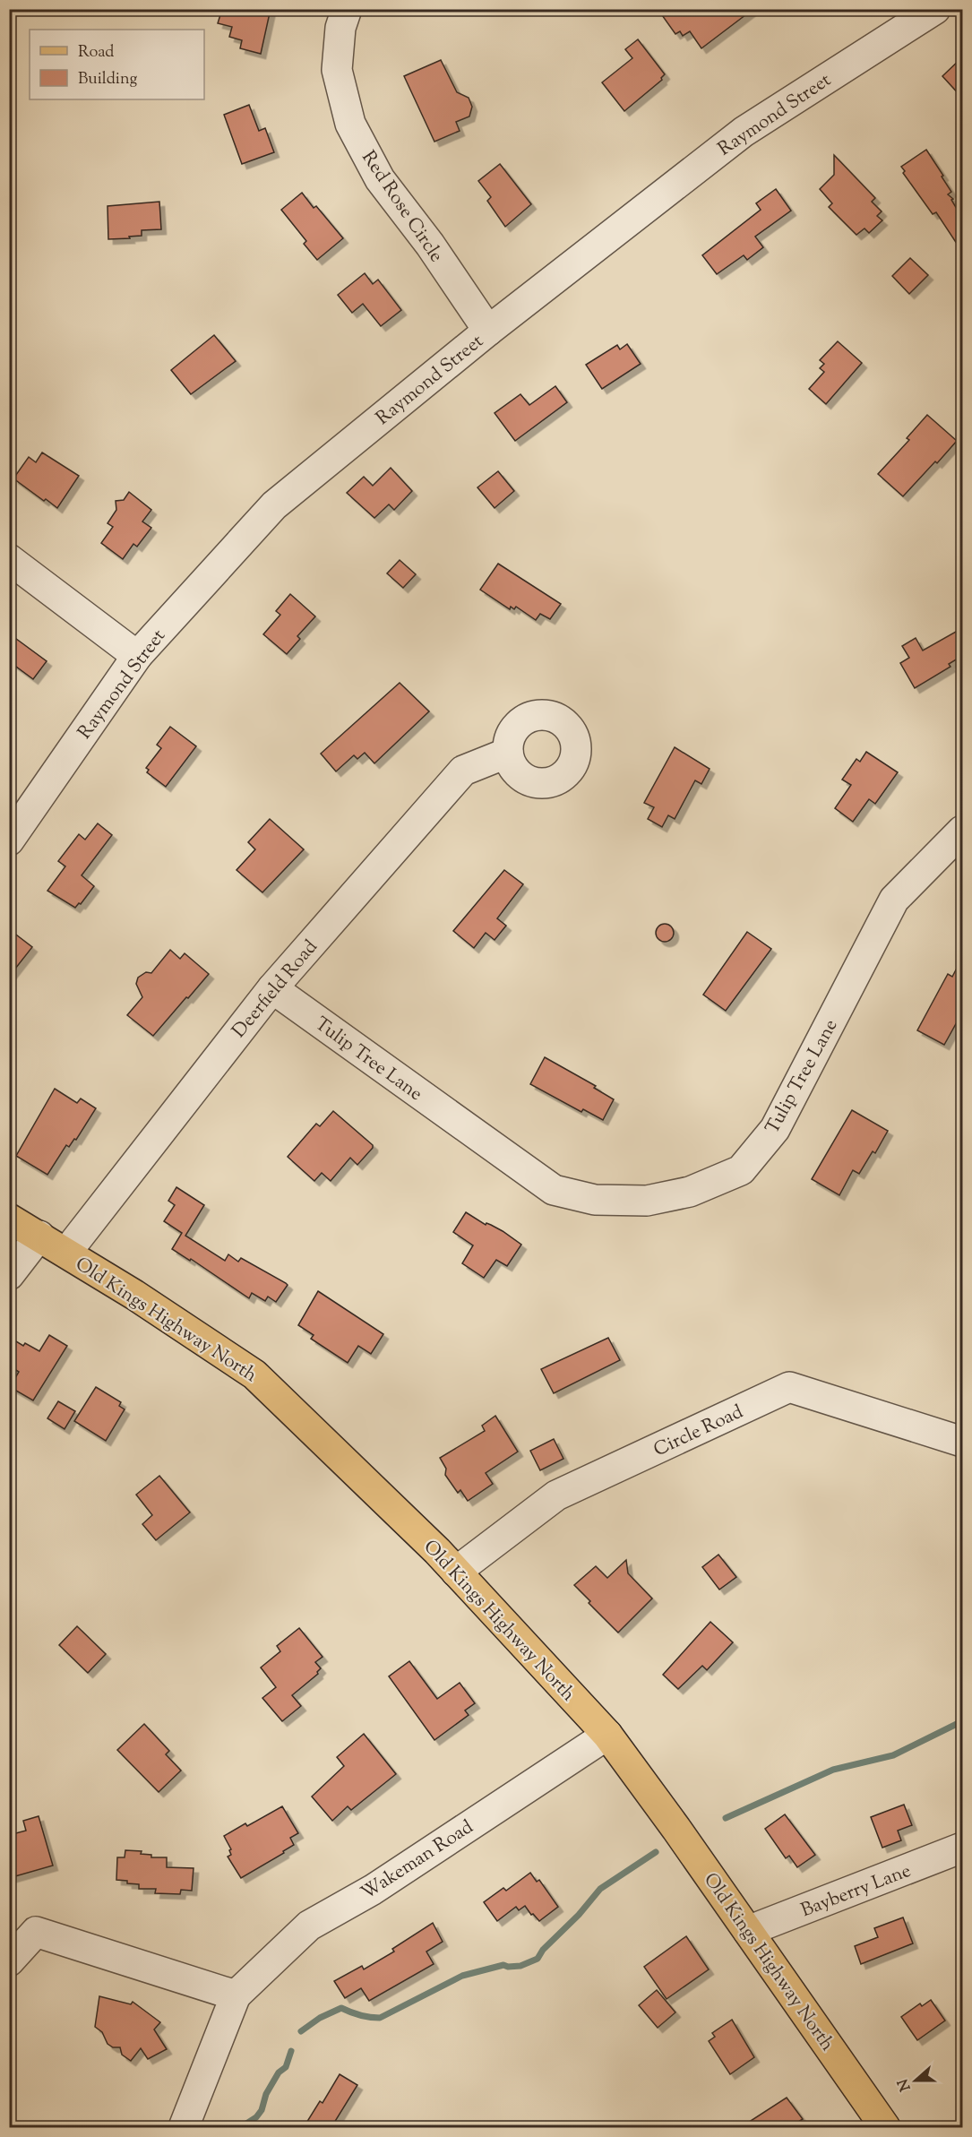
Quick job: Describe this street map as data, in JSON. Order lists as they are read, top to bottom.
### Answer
{
  "streets": {
    "main road": ["Old Kings Highway North"],
    "street": [
      "Raymond Street",
      "Red Rose Circle",
      "Deerfield Road",
      "Tulip Tree Lane",
      "Circle Road",
      "Wakeman Road",
      "Bayberry Lane"
    ]
  },
  "crossings": [
    ["Raymond Street", "Red Rose Circle"],
    ["Deerfield Road", "Tulip Tree Lane"],
    ["Deerfield Road", "Old Kings Highway North"],
    ["Old Kings Highway North", "Circle Road"],
    ["Old Kings Highway North", "Wakeman Road"],
    ["Old Kings Highway North", "Bayberry Lane"]
  ],
  "legend": ["Road", "Building"],
  "north": "left"
}
